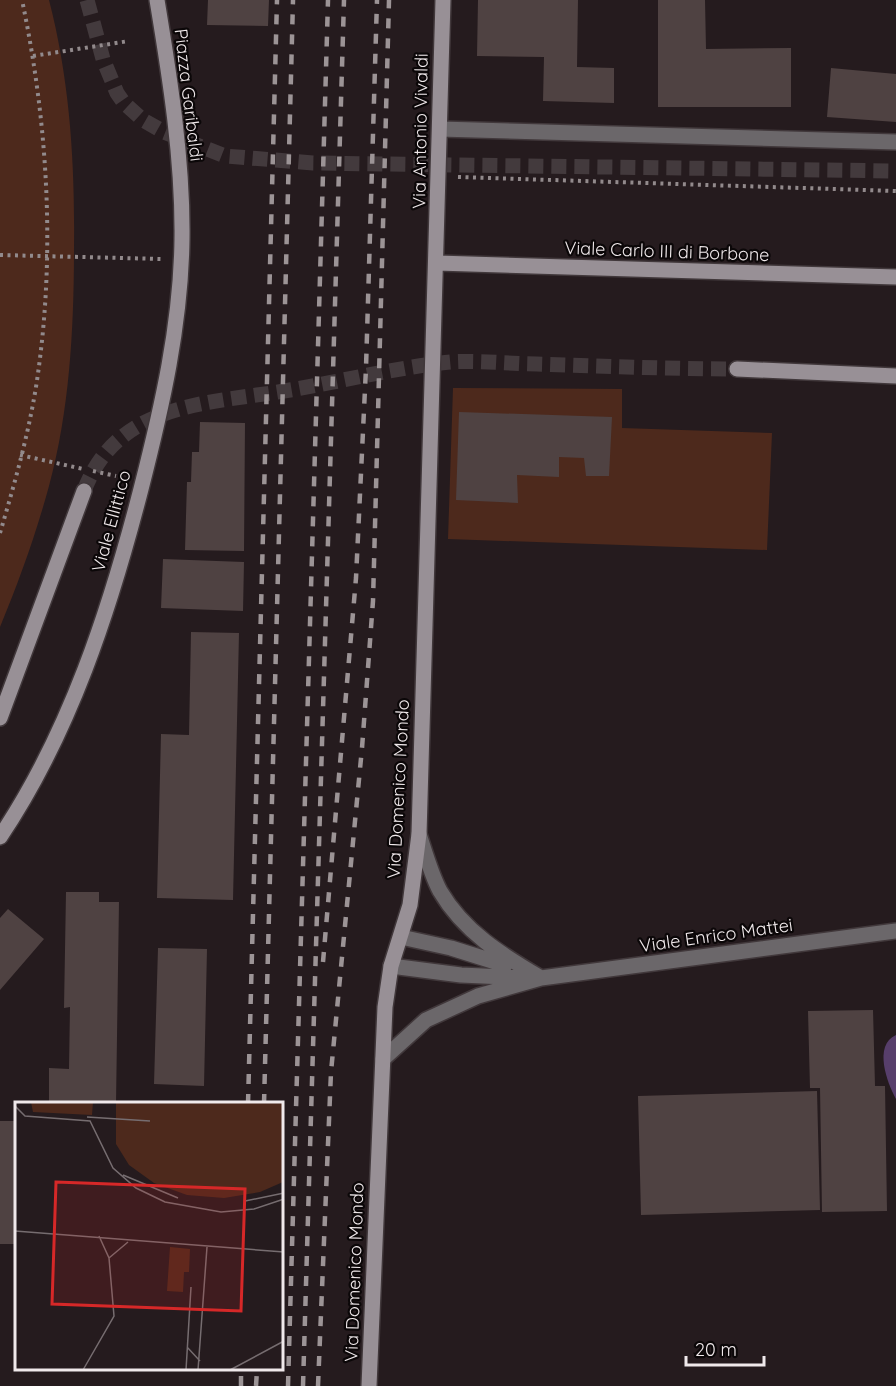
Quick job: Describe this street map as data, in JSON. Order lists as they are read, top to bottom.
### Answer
{
  "streets": {
    "street": [
      "Piazza Garibaldi",
      "Via Antonio Vivaldi",
      "Viale Carlo III di Borbone",
      "Viale Ellittico",
      "Via Domenico Mondo",
      "Viale Enrico Mattei"
    ]
  },
  "crossings": [
    ["Piazza Garibaldi", "Viale Ellittico"],
    ["Via Antonio Vivaldi", "Viale Carlo III di Borbone"],
    ["Via Antonio Vivaldi", "Via Domenico Mondo"],
    ["Viale Carlo III di Borbone", "Via Domenico Mondo"],
    ["Via Domenico Mondo", "Viale Enrico Mattei"]
  ],
  "scale_bar": "20 m"
}
